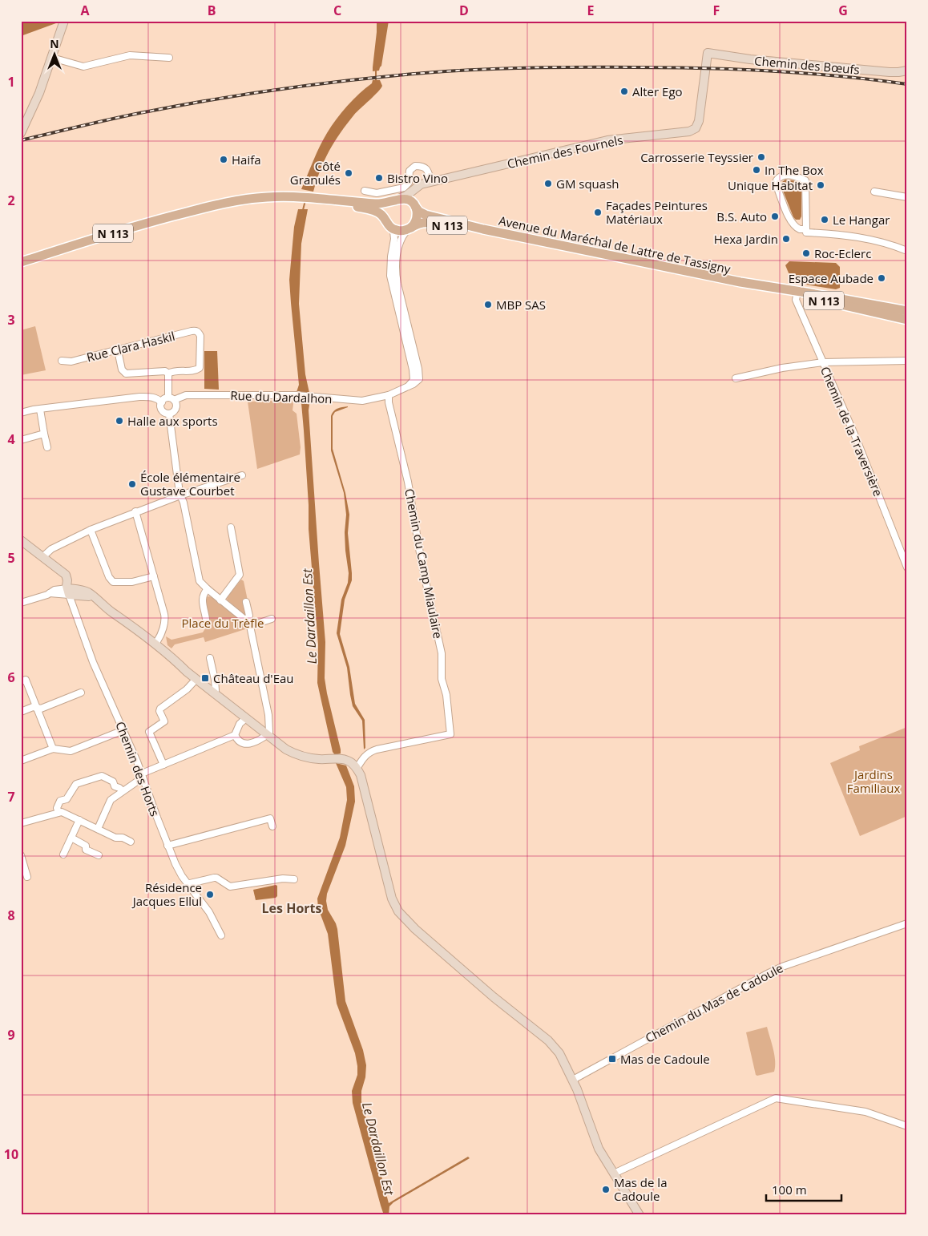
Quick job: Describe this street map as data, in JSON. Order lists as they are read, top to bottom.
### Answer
{
  "streets": {
    "main road": ["N 113", "Avenue du Maréchal de Lattre de Tassigny"],
    "street": [
      "Chemin des Bœufs",
      "Chemin des Fournels",
      "Rue Clara Haskil",
      "Rue du Dardalhon",
      "Chemin de la Traversière",
      "Chemin du Camp Miaulaire",
      "Chemin des Horts",
      "Chemin du Mas de Cadoule"
    ]
  },
  "crossings": [
    ["Chemin des Bœufs", "Chemin des Fournels"],
    ["Chemin des Fournels", "N 113"],
    ["Chemin des Fournels", "Avenue du Maréchal de Lattre de Tassigny"],
    ["N 113", "Avenue du Maréchal de Lattre de Tassigny"],
    ["Avenue du Maréchal de Lattre de Tassigny", "Chemin de la Traversière"],
    ["Rue du Dardalhon", "Chemin du Camp Miaulaire"]
  ],
  "districts": ["Les Horts"],
  "water": ["Le Dardaillon Est"],
  "parks": ["Place du Trèfle", "Jardins Familiaux"],
  "places": {
    "other": [
      "Alter Ego",
      "Carrosserie Teyssier",
      "Haifa",
      "In The Box",
      "Côté Granulés",
      "Bistro Vino",
      "GM squash",
      "Unique Habitat",
      "Façades Peintures Matériaux",
      "B.S. Auto",
      "Le Hangar",
      "Hexa Jardin",
      "Roc-Eclerc",
      "Espace Aubade",
      "MBP SAS",
      "Halle aux sports",
      "École élémentaire Gustave Courbet",
      "Résidence Jacques Ellul",
      "Mas de la Cadoule"
    ],
    "transit": ["Château d'Eau", "Mas de Cadoule"]
  },
  "scale_bar": "100 m",
  "north": "top",
  "grid": {
    "columns": [
      "A",
      "B",
      "C",
      "D",
      "E",
      "F",
      "G"
    ],
    "rows": [
      "1",
      "2",
      "3",
      "4",
      "5",
      "6",
      "7",
      "8",
      "9",
      "10"
    ]
  }
}
